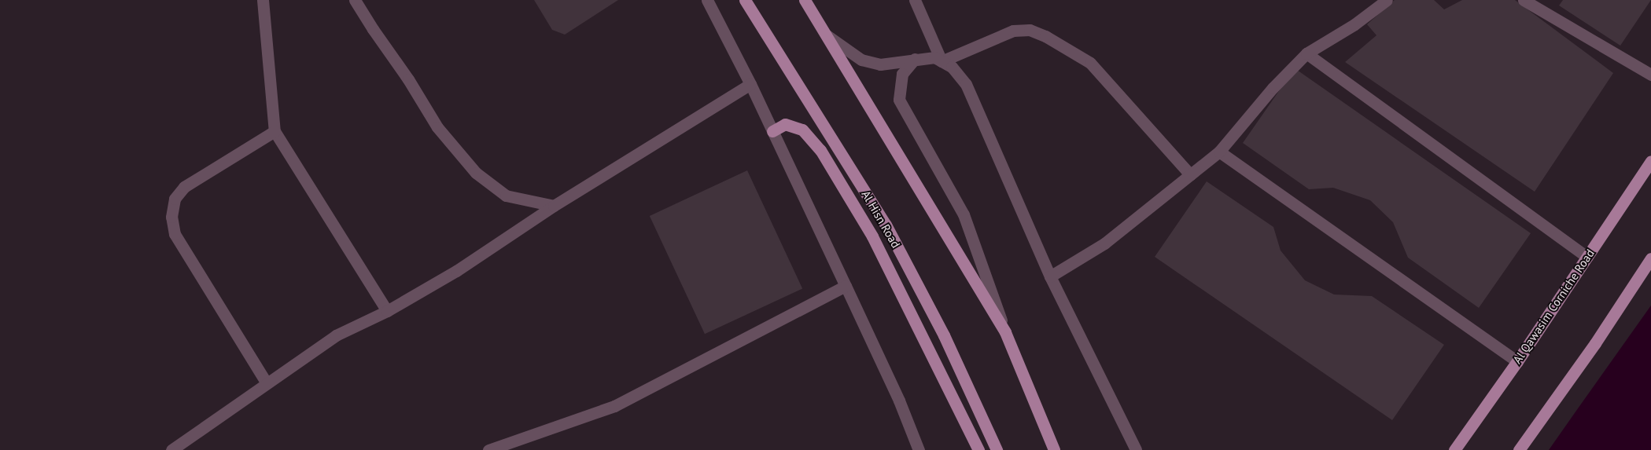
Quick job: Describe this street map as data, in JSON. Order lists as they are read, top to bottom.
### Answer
{
  "streets": {
    "main road": ["Al Hisn Road", "Al Qawasim Corniche Road"]
  }
}
